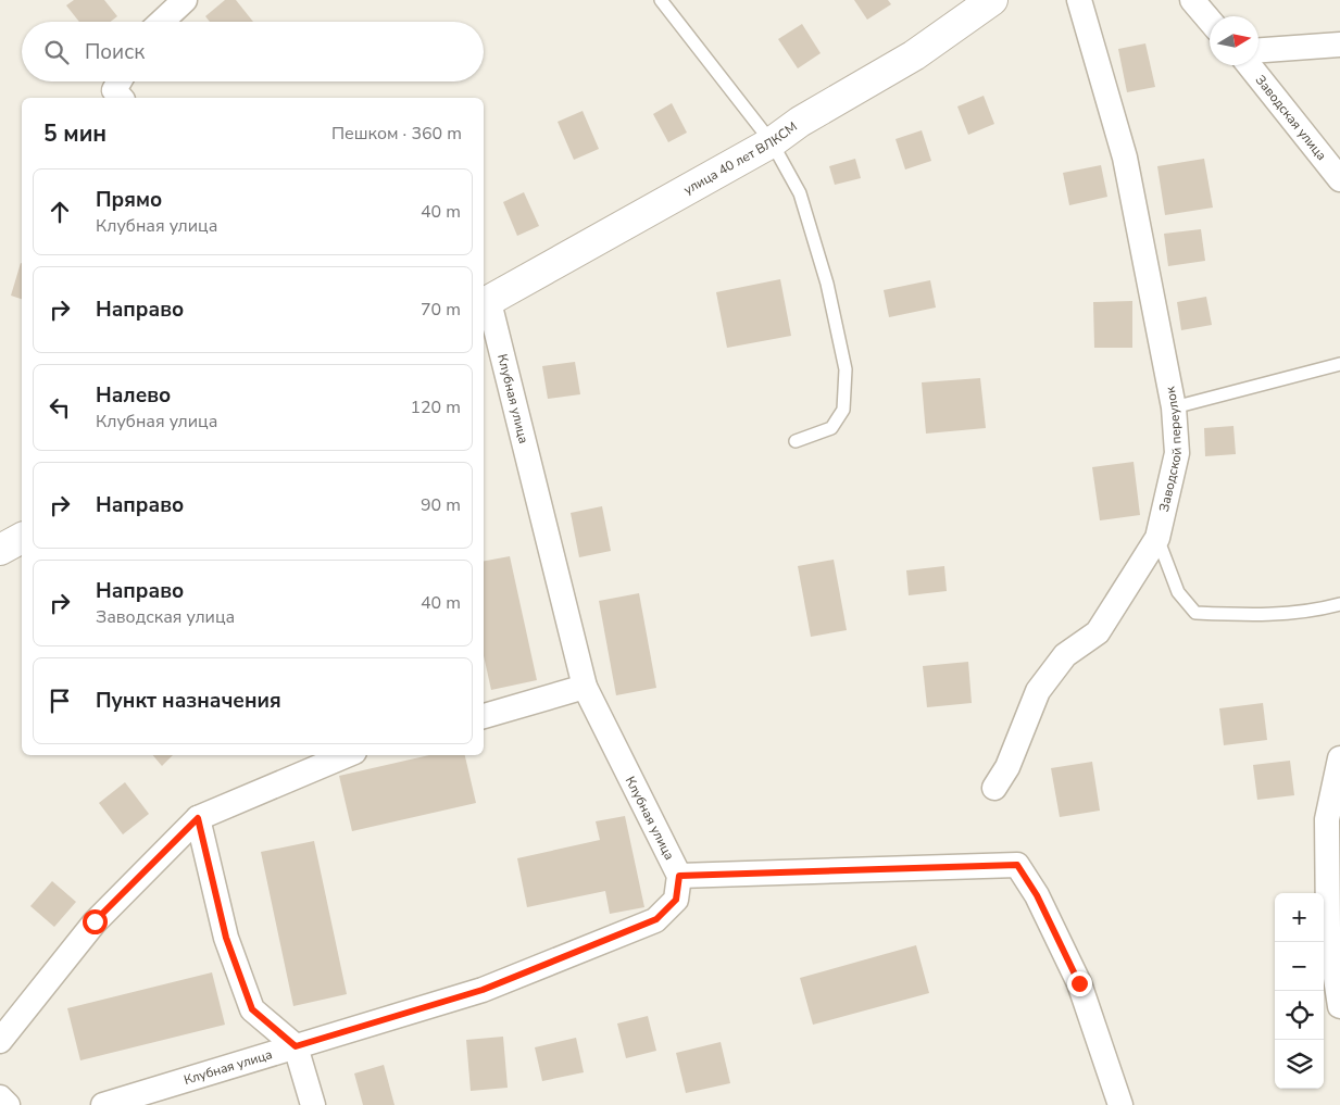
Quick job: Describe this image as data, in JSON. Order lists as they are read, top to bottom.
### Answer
{
  "streets": {
    "street": [
      "Заводская улица",
      "улица 40 лет ВЛКСМ",
      "Клубная улица",
      "Заводской переулок"
    ]
  },
  "crossings": [
    ["улица 40 лет ВЛКСМ", "Клубная улица"]
  ],
  "north": "right",
  "page": {
    "search": "Поиск",
    "heading": ["5 мин", "Пешком · 360 m"],
    "list": [
      ["Прямо", "Клубная улица", "40 m"],
      ["Направо", "70 m"],
      ["Налево", "Клубная улица", "120 m"],
      ["Направо", "90 m"],
      ["Направо", "Заводская улица", "40 m"],
      "Пункт назначения"
    ],
    "map_buttons": ["+", "−"]
  }
}
